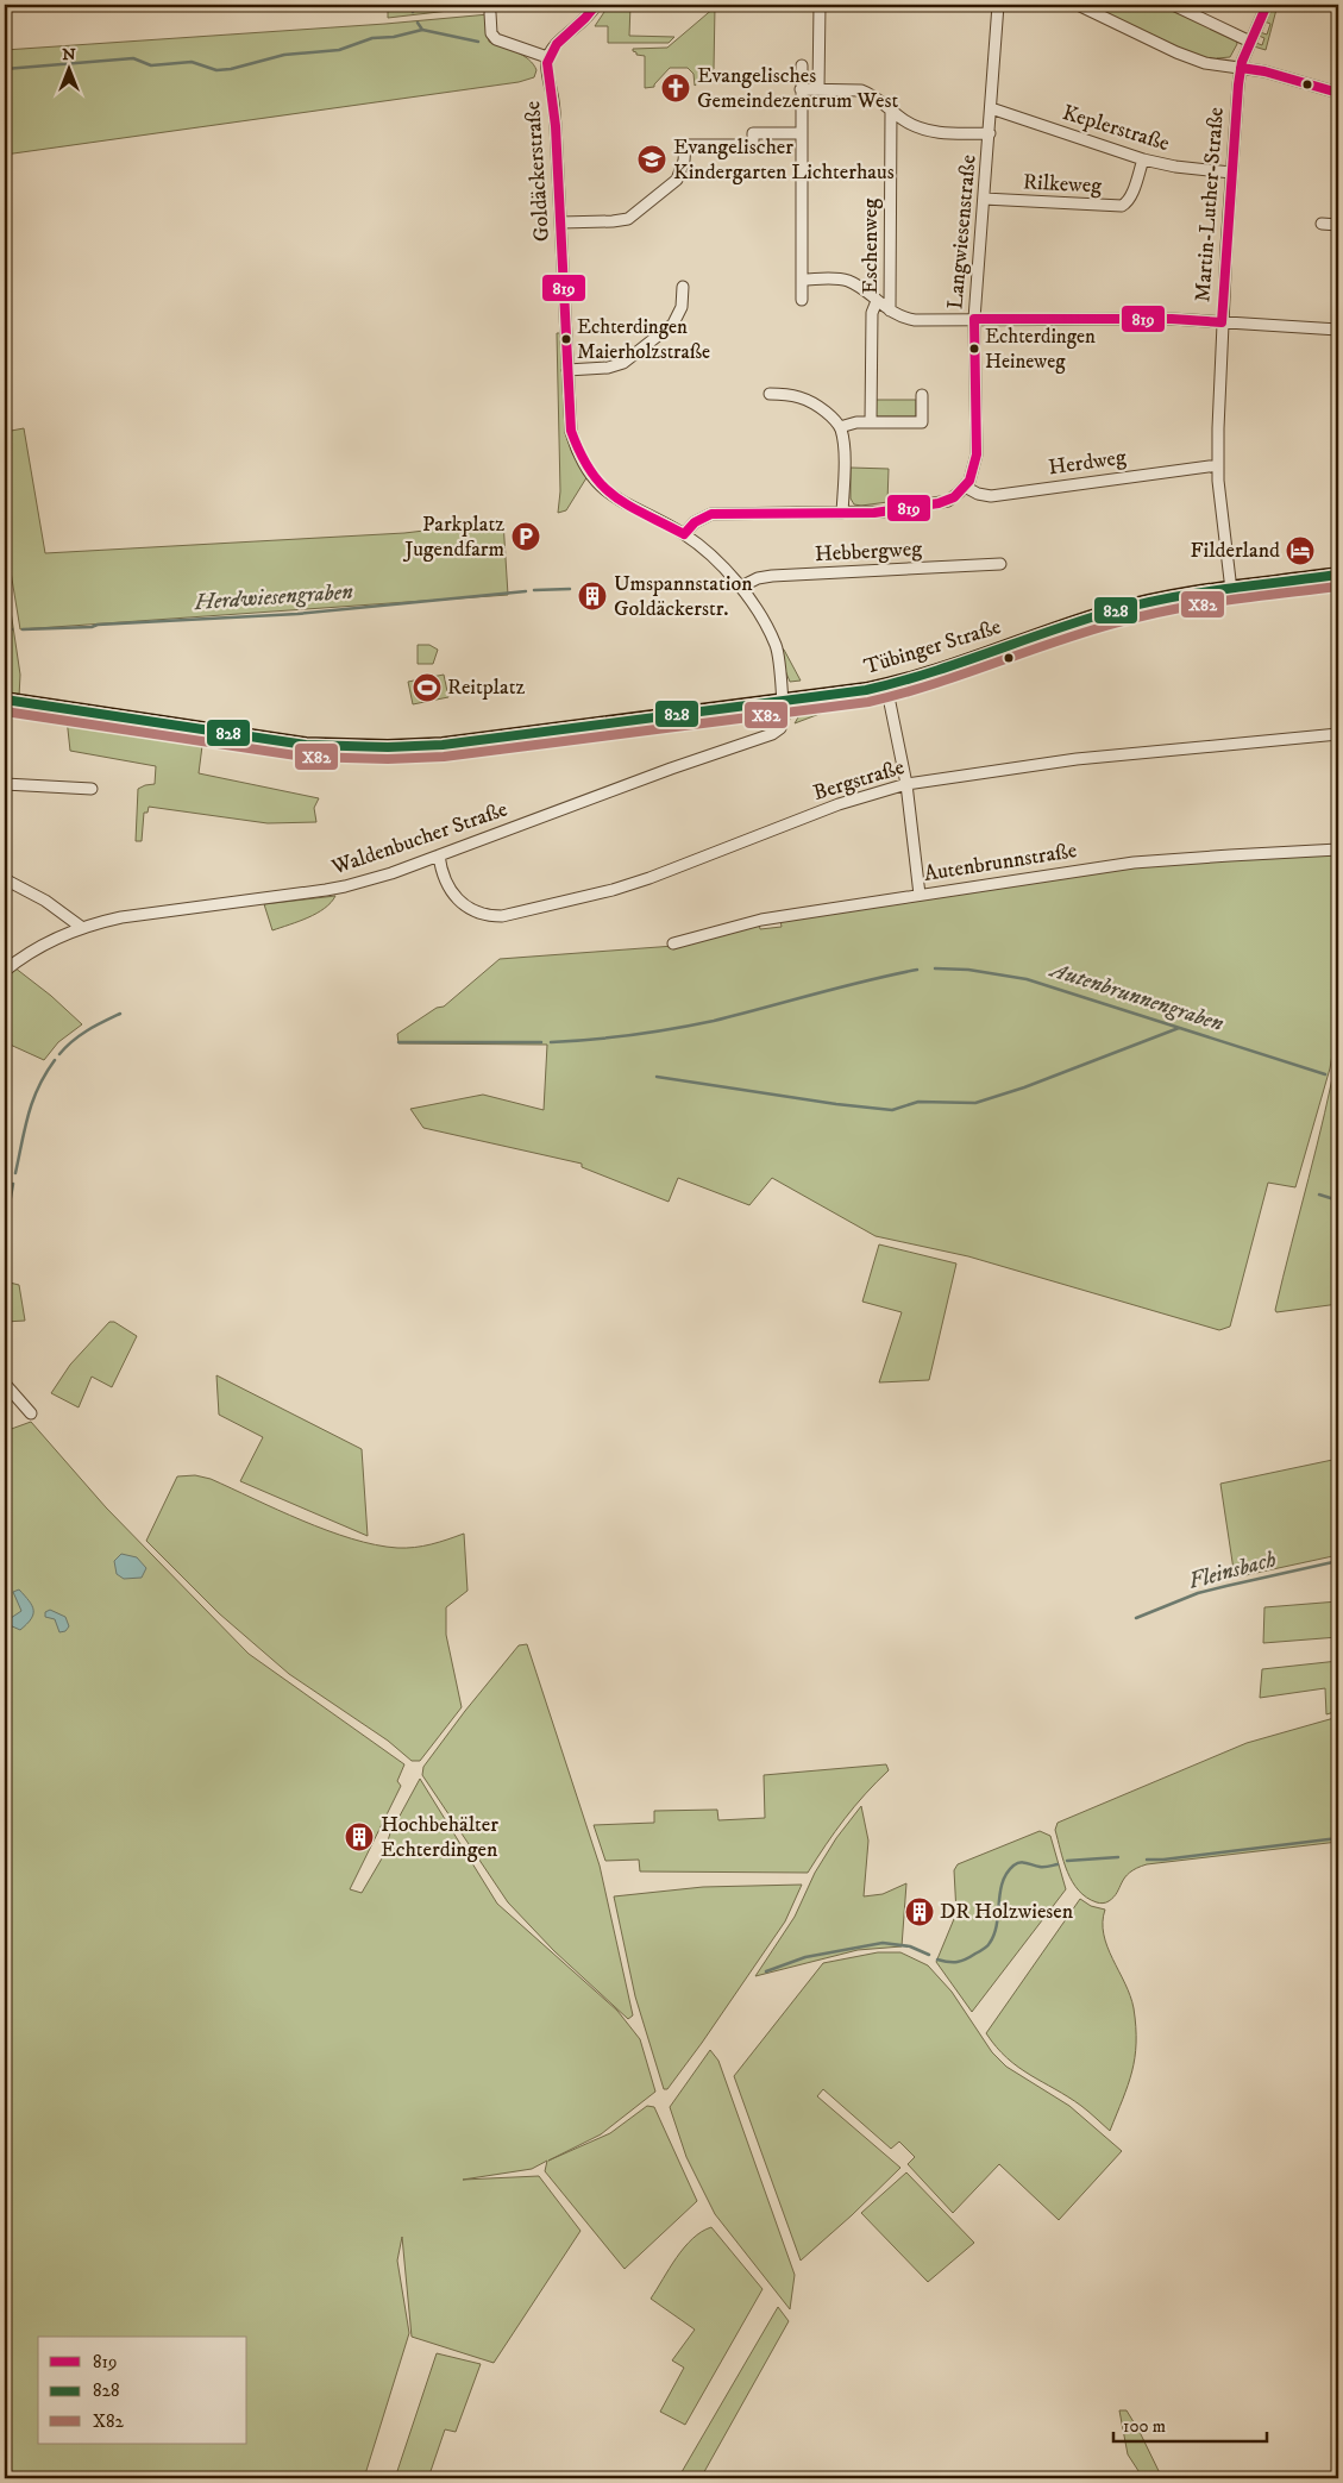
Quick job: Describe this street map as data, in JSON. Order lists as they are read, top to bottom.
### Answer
{
  "streets": {
    "main road": ["Tübinger Straße"],
    "street": [
      "Keplerstraße",
      "Goldäckerstraße",
      "Rilkeweg",
      "Martin-Luther-Straße",
      "Langwiesenstraße",
      "Eschenweg",
      "Herdweg",
      "Hebbergweg",
      "Bergstraße",
      "Waldenbucher Straße",
      "Autenbrunnstraße"
    ]
  },
  "crossings": [
    ["Keplerstraße", "Rilkeweg"],
    ["Keplerstraße", "Martin-Luther-Straße"],
    ["Keplerstraße", "Langwiesenstraße"],
    ["Goldäckerstraße", "Hebbergweg"],
    ["Goldäckerstraße", "Tübinger Straße"],
    ["Goldäckerstraße", "Waldenbucher Straße"],
    ["Rilkeweg", "Langwiesenstraße"],
    ["Martin-Luther-Straße", "Herdweg"],
    ["Martin-Luther-Straße", "Tübinger Straße"],
    ["Langwiesenstraße", "Herdweg"],
    ["Tübinger Straße", "Waldenbucher Straße"],
    ["Bergstraße", "Waldenbucher Straße"]
  ],
  "water": ["Herdwiesengraben", "Autenbrunnengraben", "Fleinsbach"],
  "places": {
    "church": ["Evangelisches Gemeindezentrum West"],
    "school or university": ["Evangelischer Kindergarten Lichterhaus"],
    "other": ["Echterdingen Maierholzstraße", "Echterdingen Heineweg"],
    "parking": ["Parkplatz Jugendfarm"],
    "hotel": ["Filderland"],
    "building": ["Umspannstation Goldäckerstr.", "Hochbehälter Echterdingen", "DR Holzwiesen"],
    "sports": ["Reitplatz"]
  },
  "lines": ["transit line 819", "transit line 828", "transit line X82"],
  "legend": ["819", "828", "X82"],
  "scale_bar": "100 m",
  "north": "top"
}
